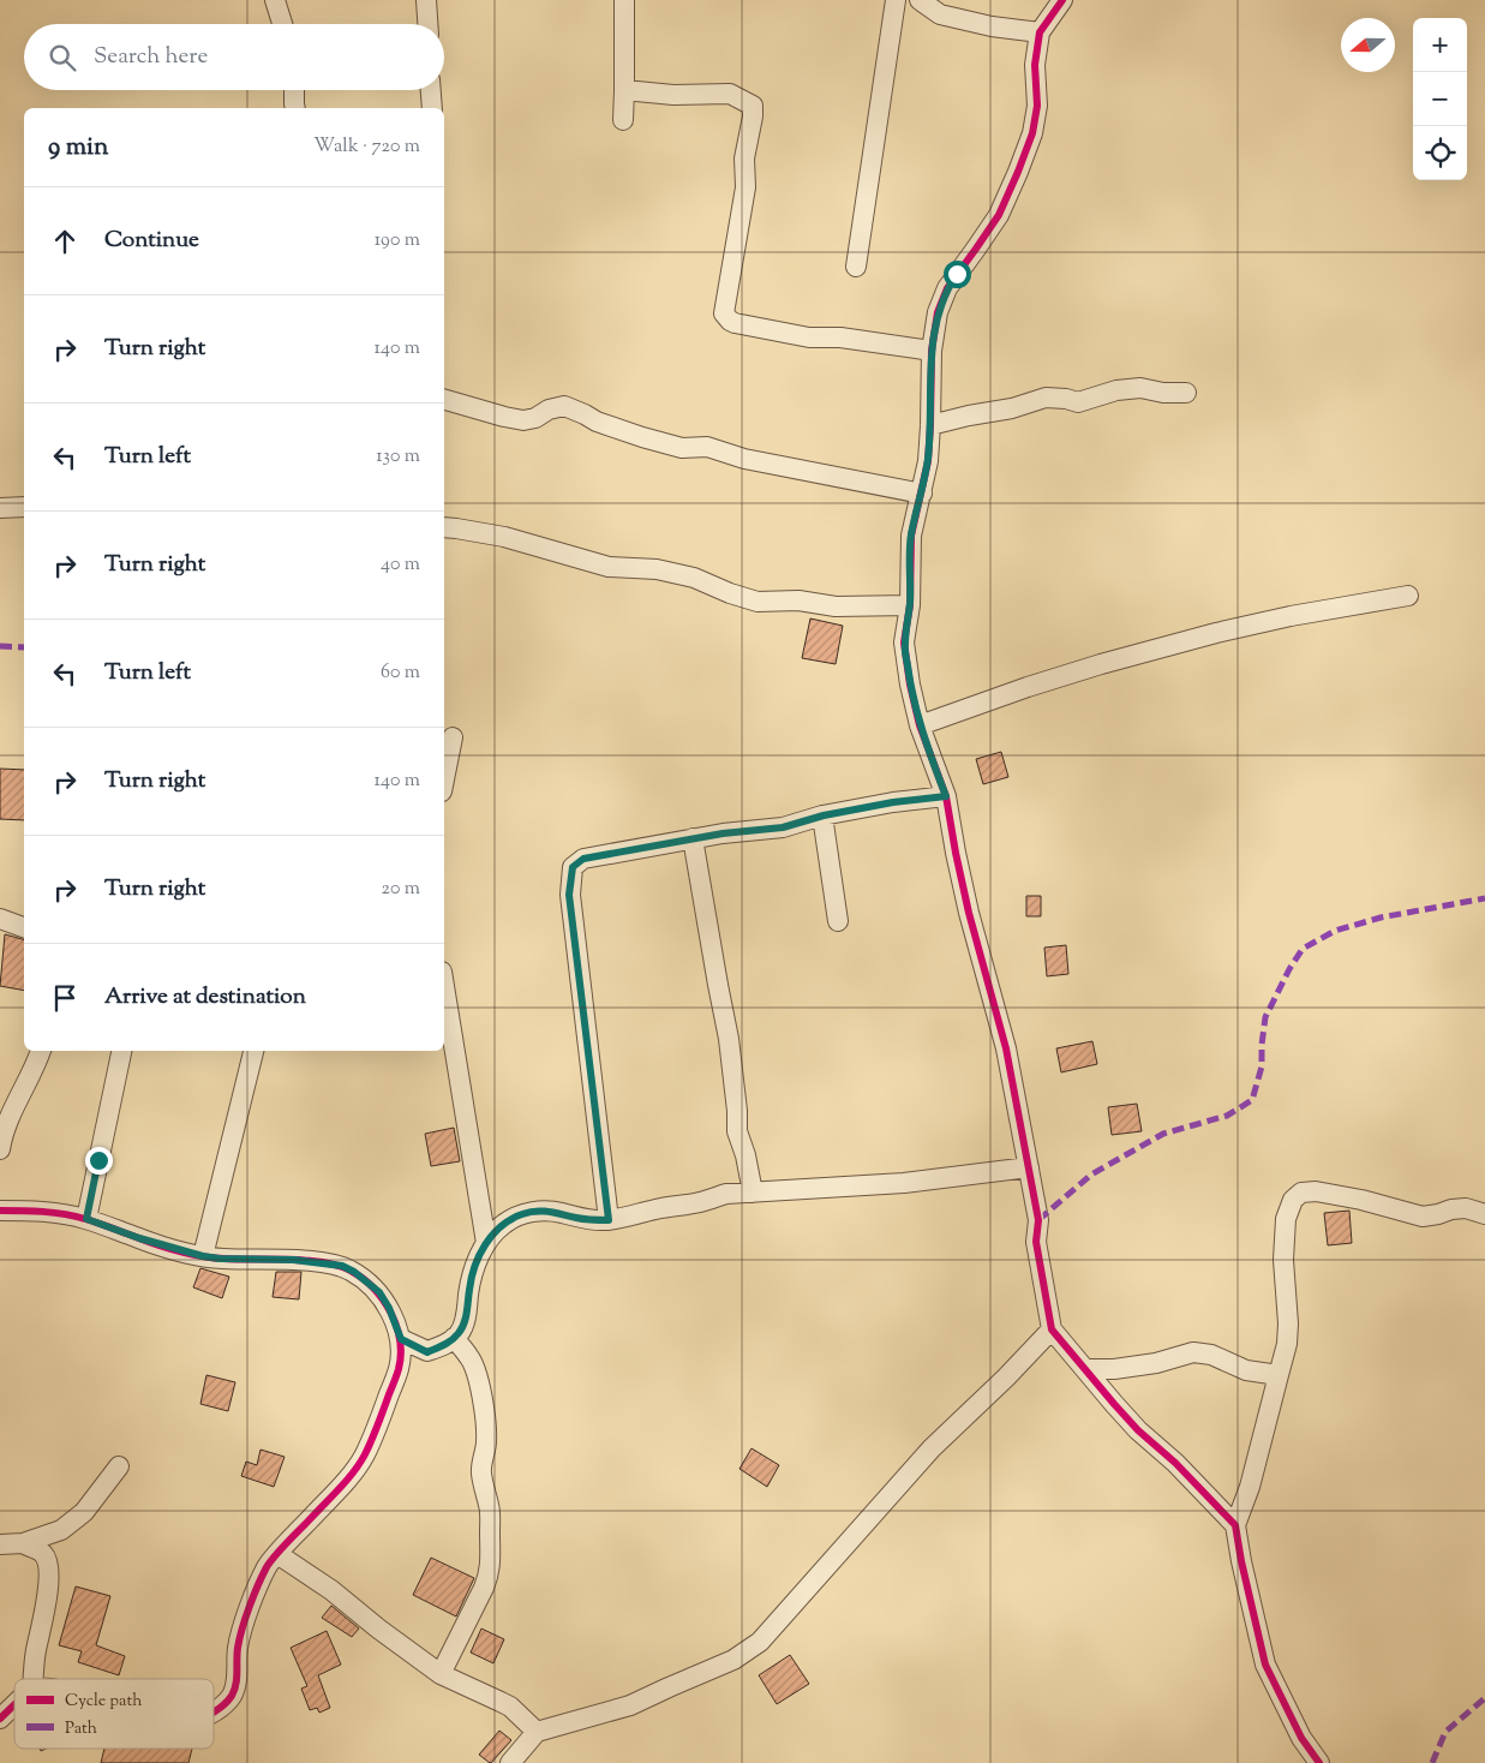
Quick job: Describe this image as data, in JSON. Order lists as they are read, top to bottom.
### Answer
{
  "legend": ["Cycle path", "Path"],
  "north": "left",
  "page": {
    "map_buttons": ["+", "−"],
    "search": "Search here",
    "heading": ["9 min", "Walk · 720 m"],
    "list": [
      ["Continue", "190 m"],
      ["Turn right", "140 m"],
      ["Turn left", "130 m"],
      ["Turn right", "40 m"],
      ["Turn left", "60 m"],
      ["Turn right", "140 m"],
      ["Turn right", "20 m"],
      "Arrive at destination"
    ]
  }
}
